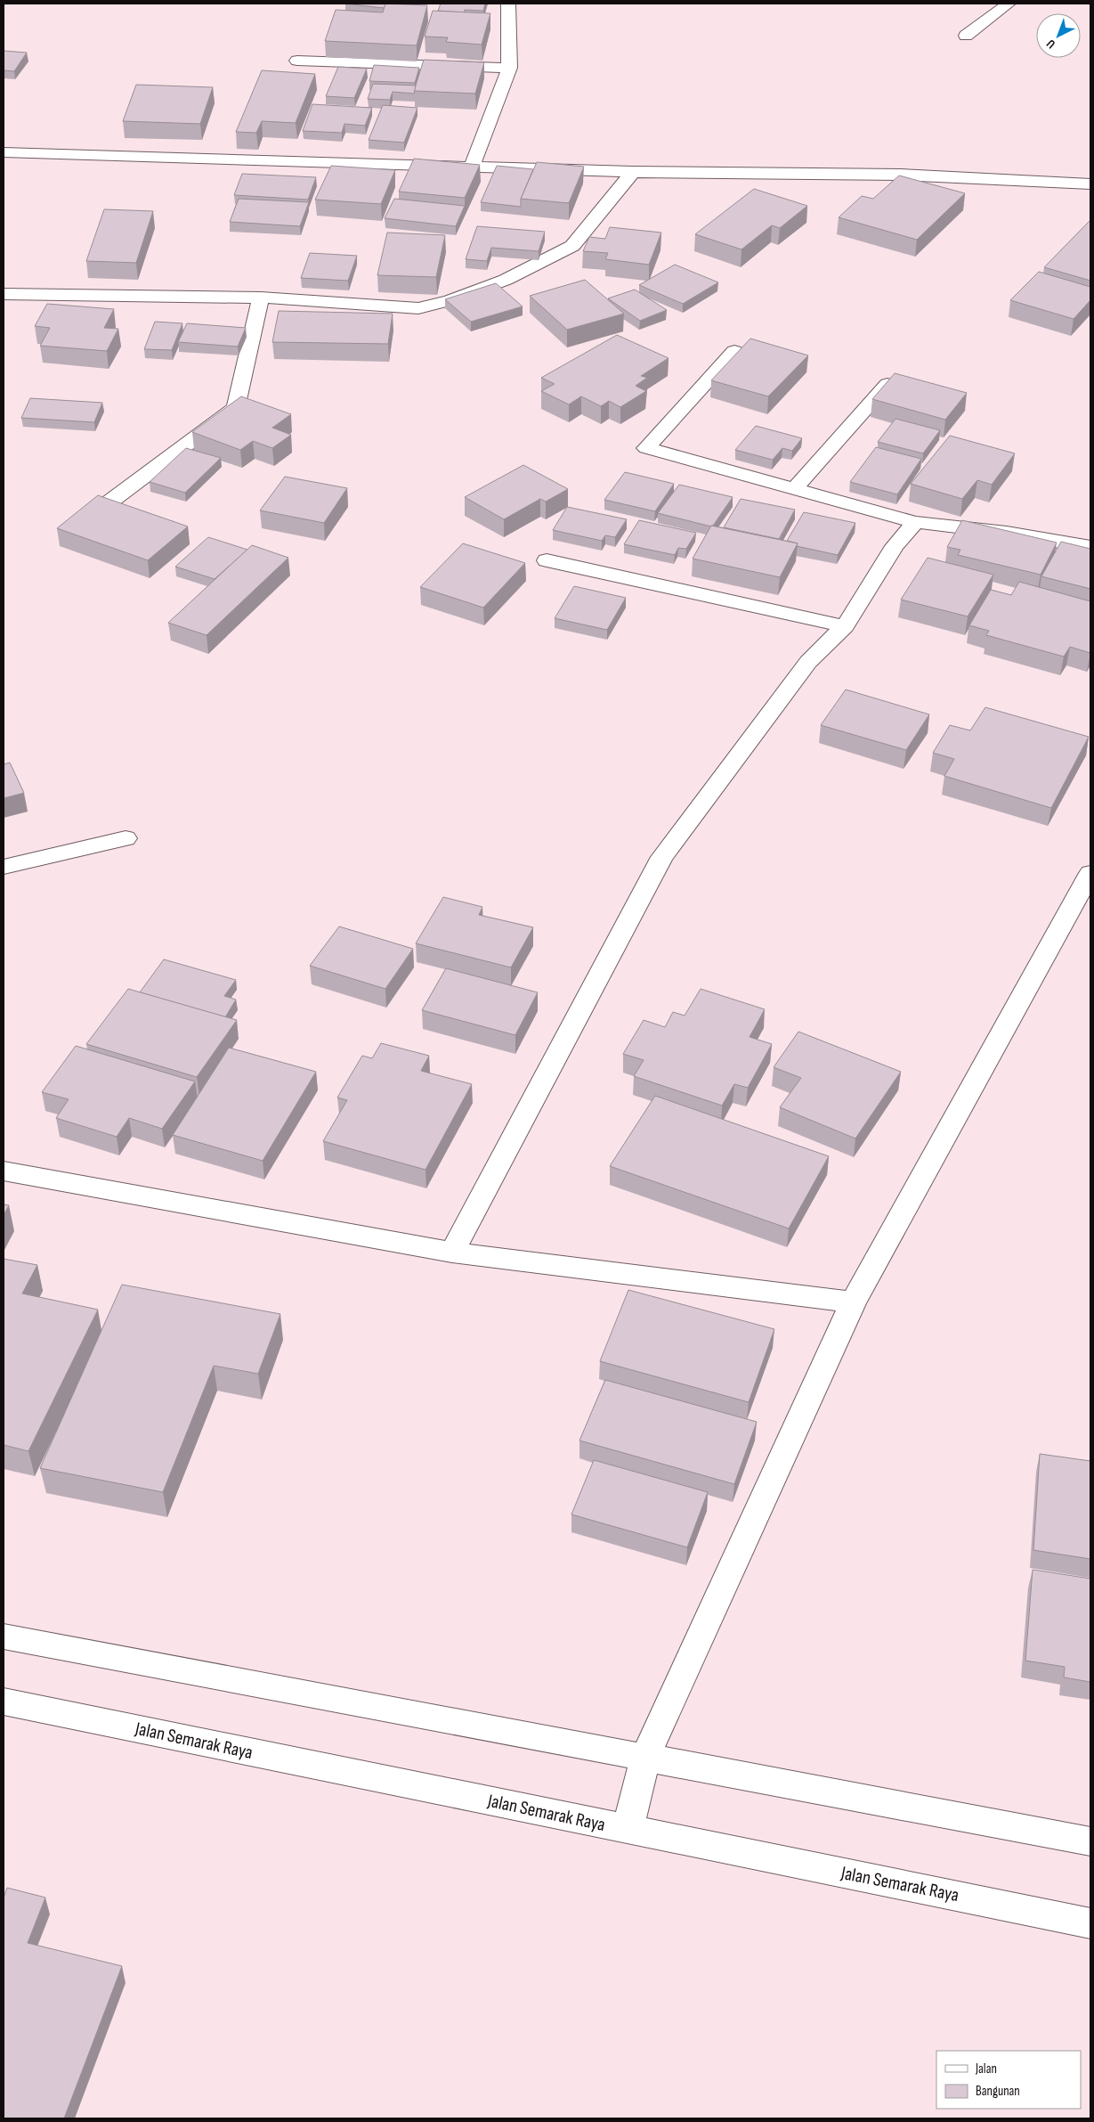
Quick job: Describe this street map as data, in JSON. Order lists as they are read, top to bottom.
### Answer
{
  "streets": {
    "street": ["Jalan Semarak Raya"]
  },
  "legend": ["Jalan", "Bangunan"],
  "north": "bottom left"
}
